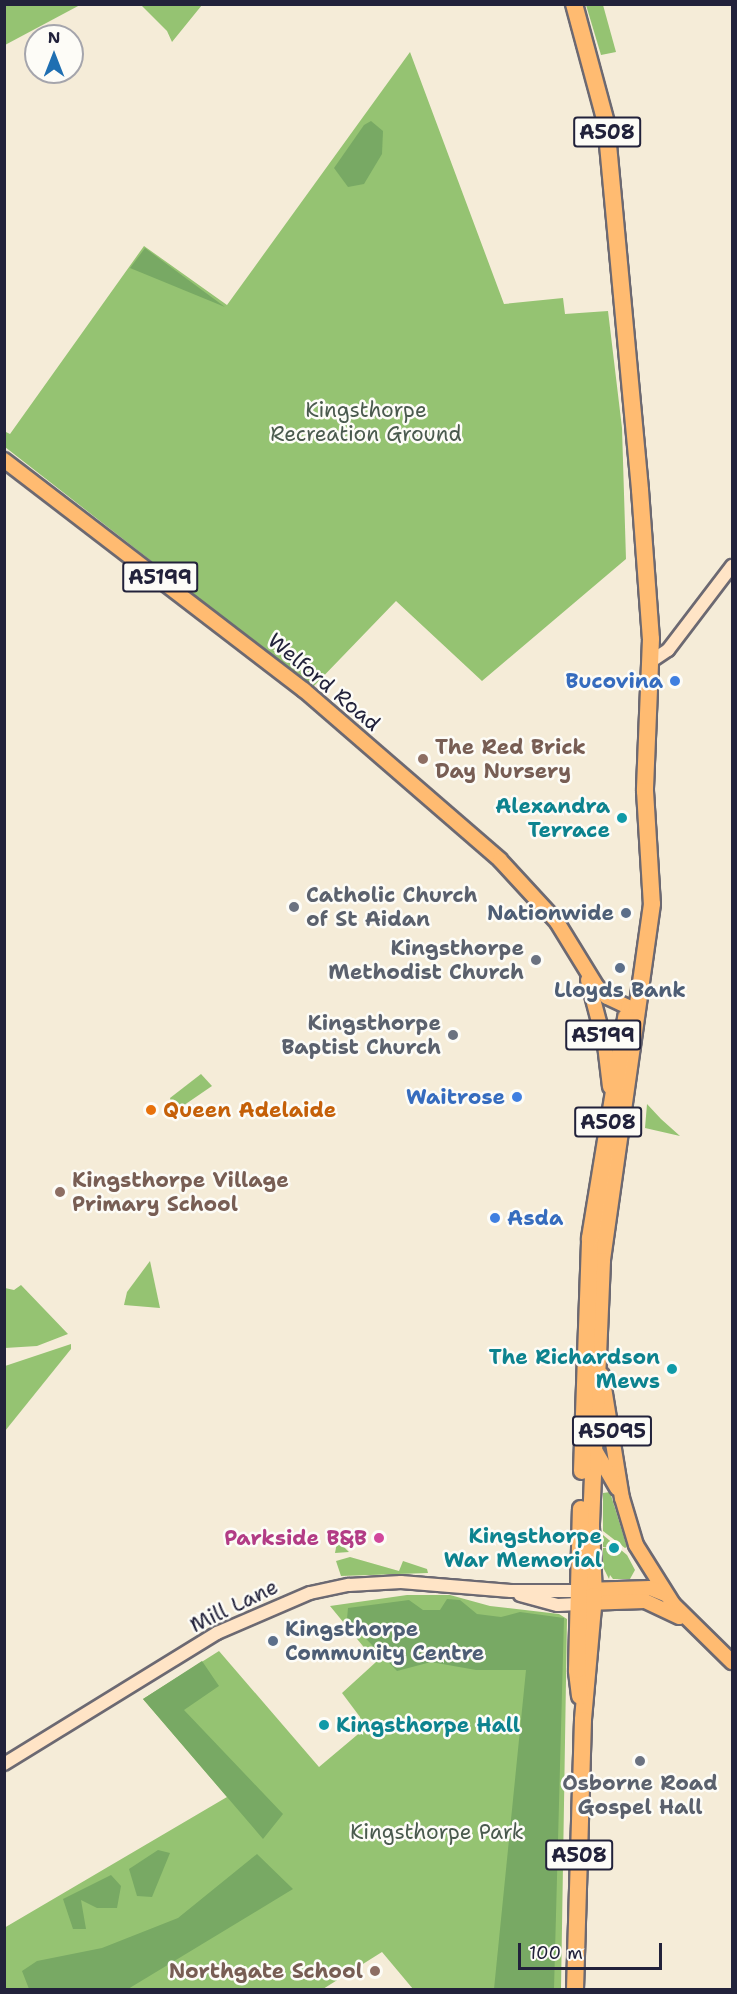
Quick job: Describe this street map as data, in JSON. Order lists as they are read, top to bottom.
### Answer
{
  "streets": {
    "highway": ["A508"],
    "main road": ["A5199", "Welford Road", "A5095"],
    "street": ["Mill Lane"]
  },
  "crossings": [
    ["A508", "Welford Road"],
    ["A508", "A5095"],
    ["A508", "Mill Lane"],
    ["A5095", "Mill Lane"]
  ],
  "parks": ["Kingsthorpe Recreation Ground", "Kingsthorpe Park"],
  "places": [
    "Bucovina",
    "The Red Brick Day Nursery",
    "Alexandra Terrace",
    "Catholic Church of St Aidan",
    "Nationwide",
    "Kingsthorpe Methodist Church",
    "Lloyds Bank",
    "Kingsthorpe Baptist Church",
    "Waitrose",
    "Queen Adelaide",
    "Kingsthorpe Village Primary School",
    "Asda",
    "The Richardson Mews",
    "Parkside B&B",
    "Kingsthorpe War Memorial",
    "Kingsthorpe Community Centre",
    "Kingsthorpe Hall",
    "Osborne Road Gospel Hall",
    "Northgate School"
  ],
  "scale_bar": "100 m",
  "north": "top"
}
